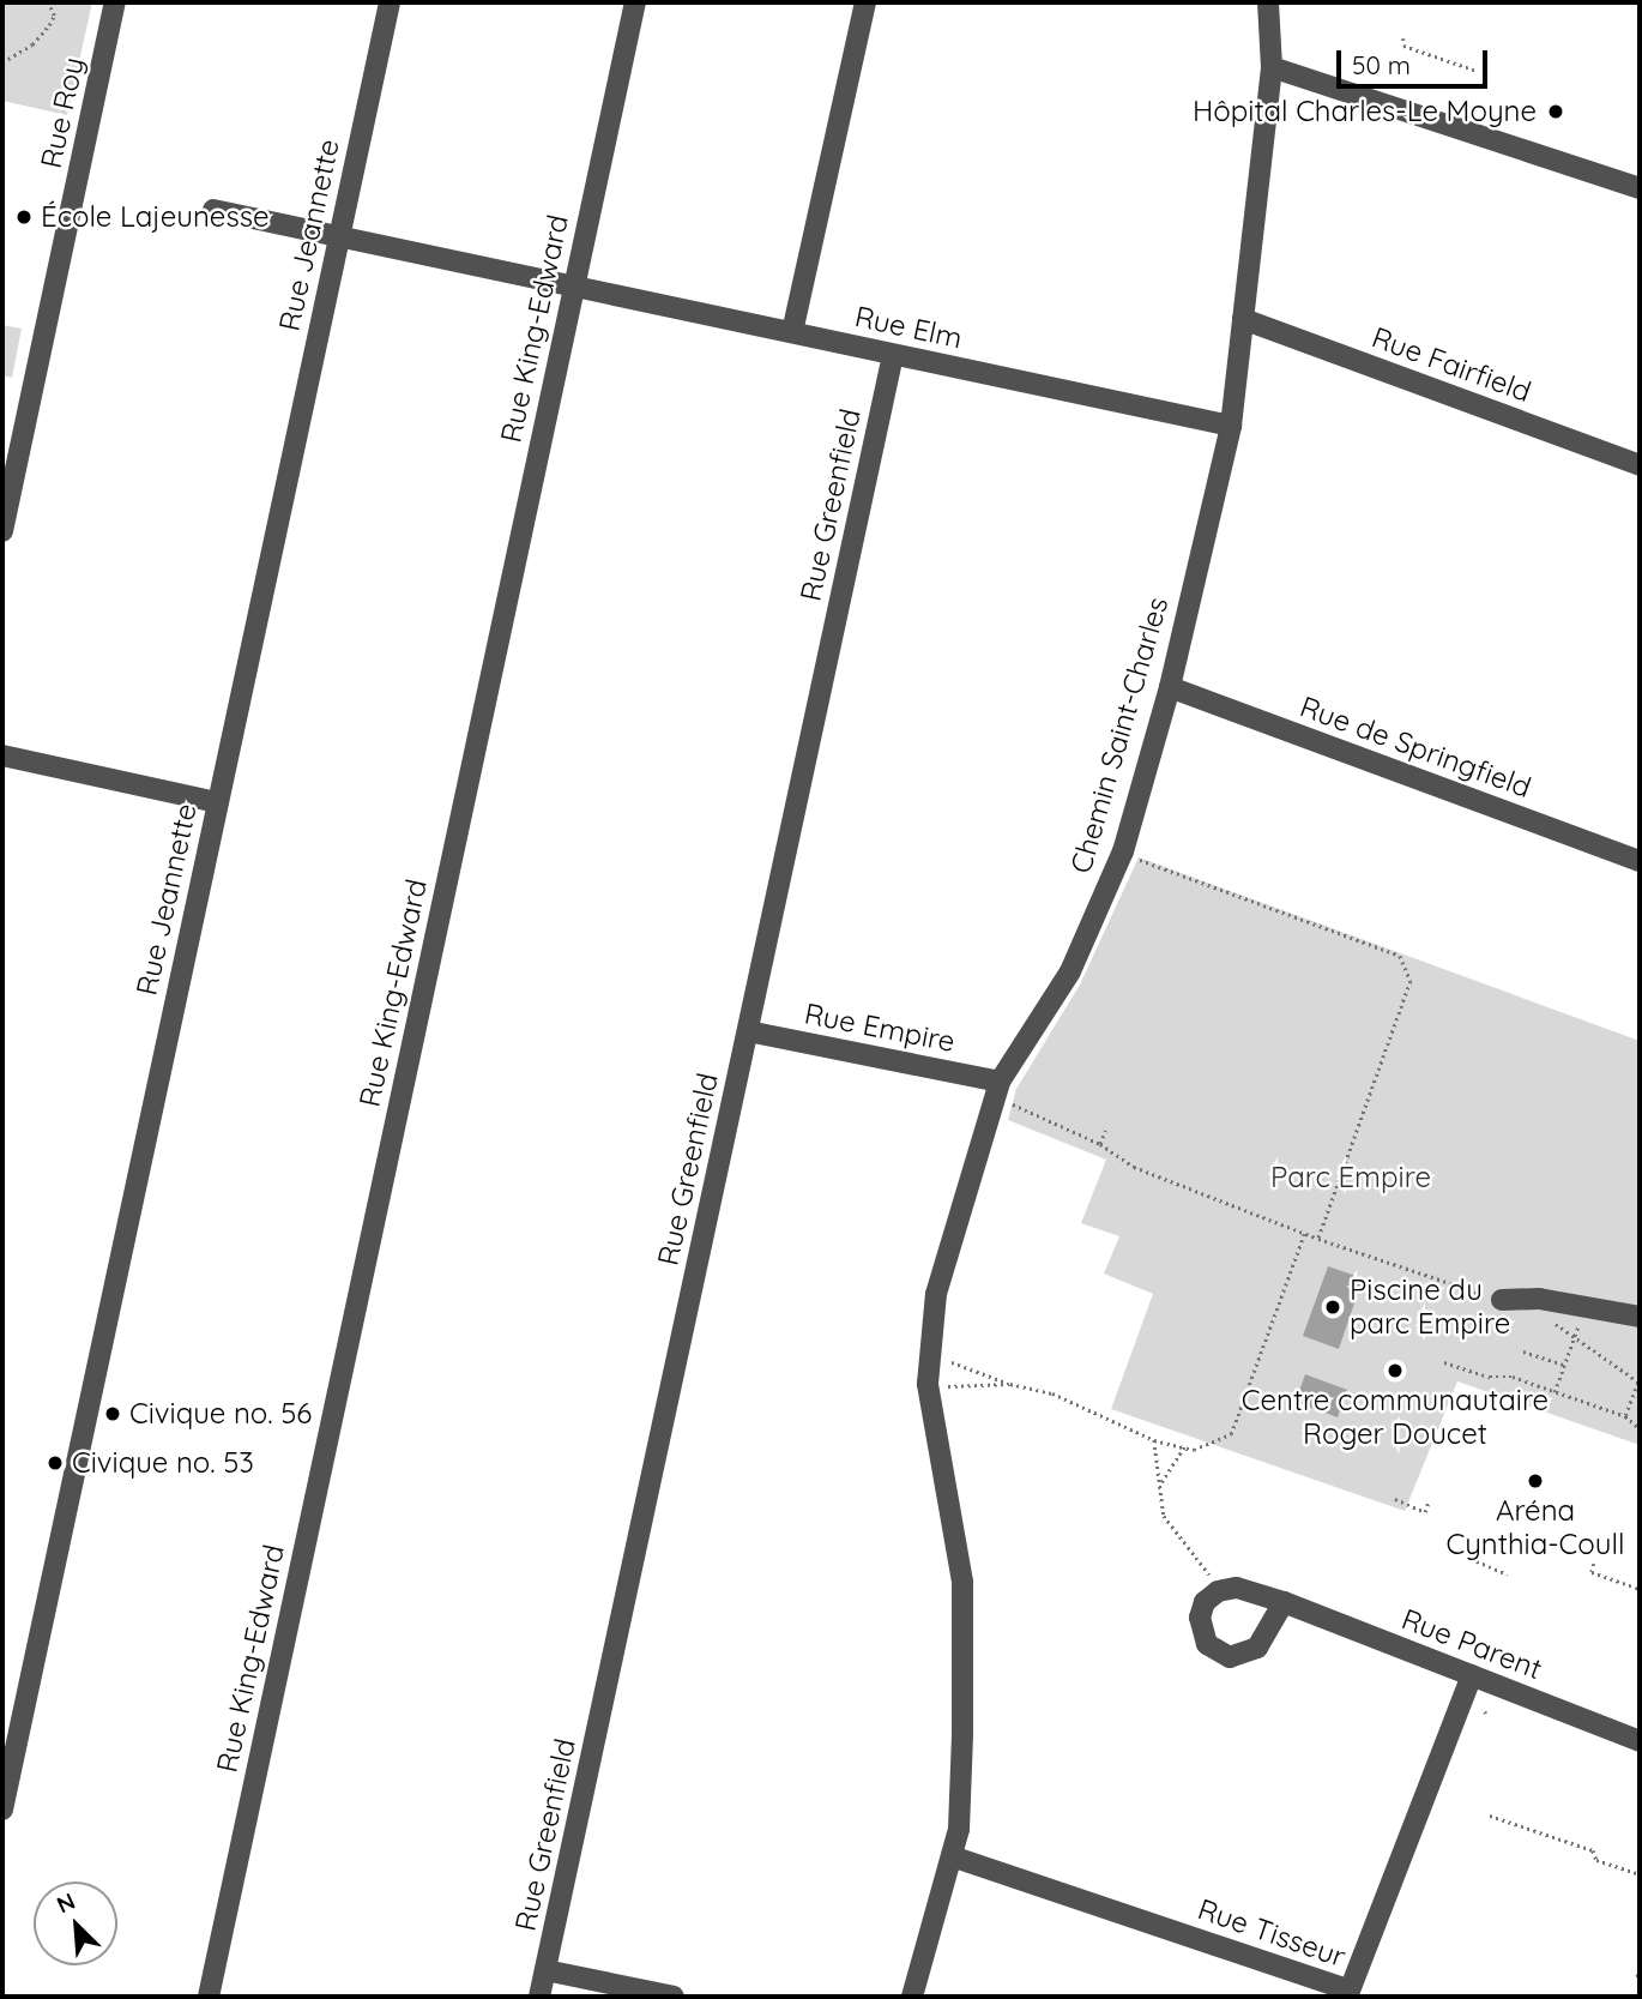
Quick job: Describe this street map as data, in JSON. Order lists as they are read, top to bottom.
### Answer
{
  "streets": {
    "street": [
      "Rue Roy",
      "Rue Jeannette",
      "Rue Elm",
      "Rue King-Edward",
      "Rue Fairfield",
      "Rue Greenfield",
      "Chemin Saint-Charles",
      "Rue de Springfield",
      "Rue Empire",
      "Rue Parent",
      "Rue Tisseur"
    ]
  },
  "crossings": [
    ["Rue Jeannette", "Rue Elm"],
    ["Rue Elm", "Rue King-Edward"],
    ["Rue Elm", "Rue Greenfield"],
    ["Rue Elm", "Chemin Saint-Charles"],
    ["Rue Fairfield", "Chemin Saint-Charles"],
    ["Rue Greenfield", "Rue Empire"],
    ["Chemin Saint-Charles", "Rue de Springfield"],
    ["Chemin Saint-Charles", "Rue Empire"],
    ["Chemin Saint-Charles", "Rue Tisseur"],
    ["Rue Parent", "Rue Tisseur"]
  ],
  "parks": ["Parc Empire"],
  "places": [
    "Hôpital Charles-Le Moyne",
    "École Lajeunesse",
    "Piscine du parc Empire",
    "Centre communautaire Roger Doucet",
    "Civique no. 56",
    "Civique no. 53",
    "Aréna Cynthia-Coull"
  ],
  "scale_bar": "50 m",
  "north": "top left"
}
